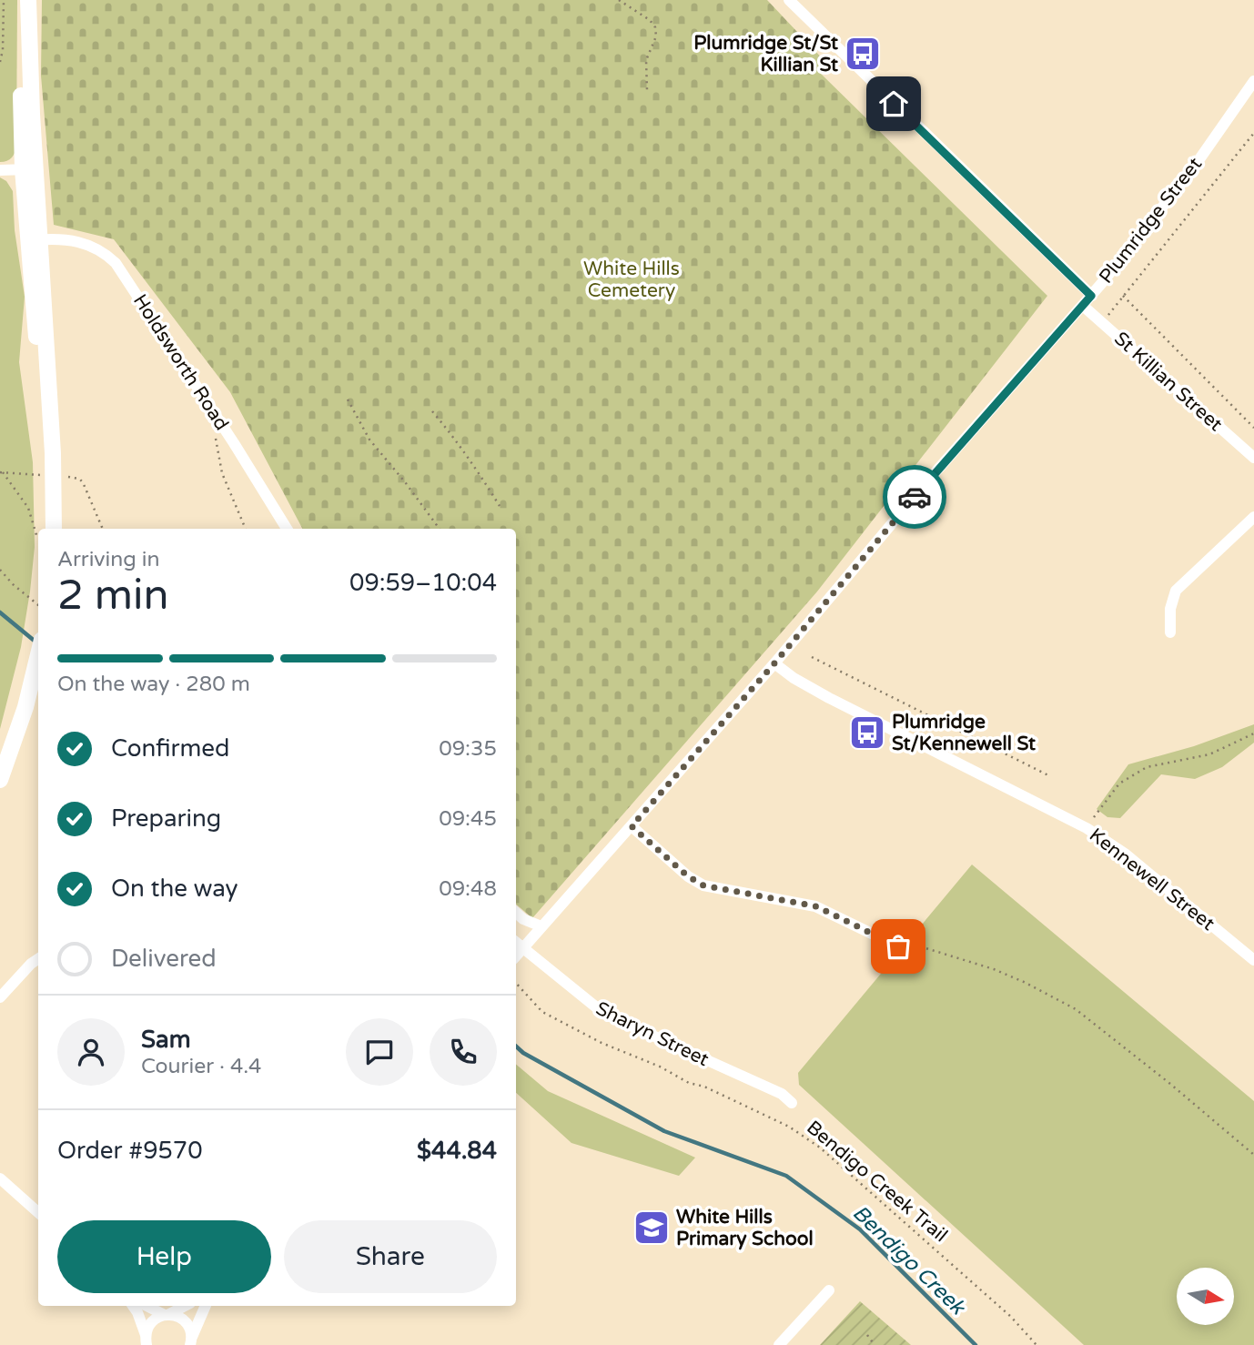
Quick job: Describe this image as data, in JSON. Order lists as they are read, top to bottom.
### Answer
{
  "streets": {
    "street": [
      "Plumridge Street",
      "Holdsworth Road",
      "St Killian Street",
      "Kennewell Street",
      "Sharyn Street"
    ],
    "path": ["Bendigo Creek Trail"]
  },
  "crossings": [
    ["Plumridge Street", "St Killian Street"],
    ["Plumridge Street", "Kennewell Street"],
    ["Plumridge Street", "Sharyn Street"]
  ],
  "water": ["Bendigo Creek"],
  "parks": ["White Hills Cemetery"],
  "places": {
    "bus stop": ["Plumridge St/St Killian St", "Plumridge St/Kennewell St"],
    "school or university": ["White Hills Primary School"]
  },
  "north": "right",
  "page": {
    "heading": ["2 min", "Arriving in", "09:59–10:04"],
    "panel": [
      "Sam",
      "Courier · 4.4",
      "Order #9570",
      "$44.84"
    ],
    "bar": "On the way · 280 m",
    "list": [
      ["Confirmed", "09:35"],
      ["Preparing", "09:45"],
      ["On the way", "09:48"],
      "Delivered"
    ],
    "buttons": ["Help", "Share"]
  }
}
